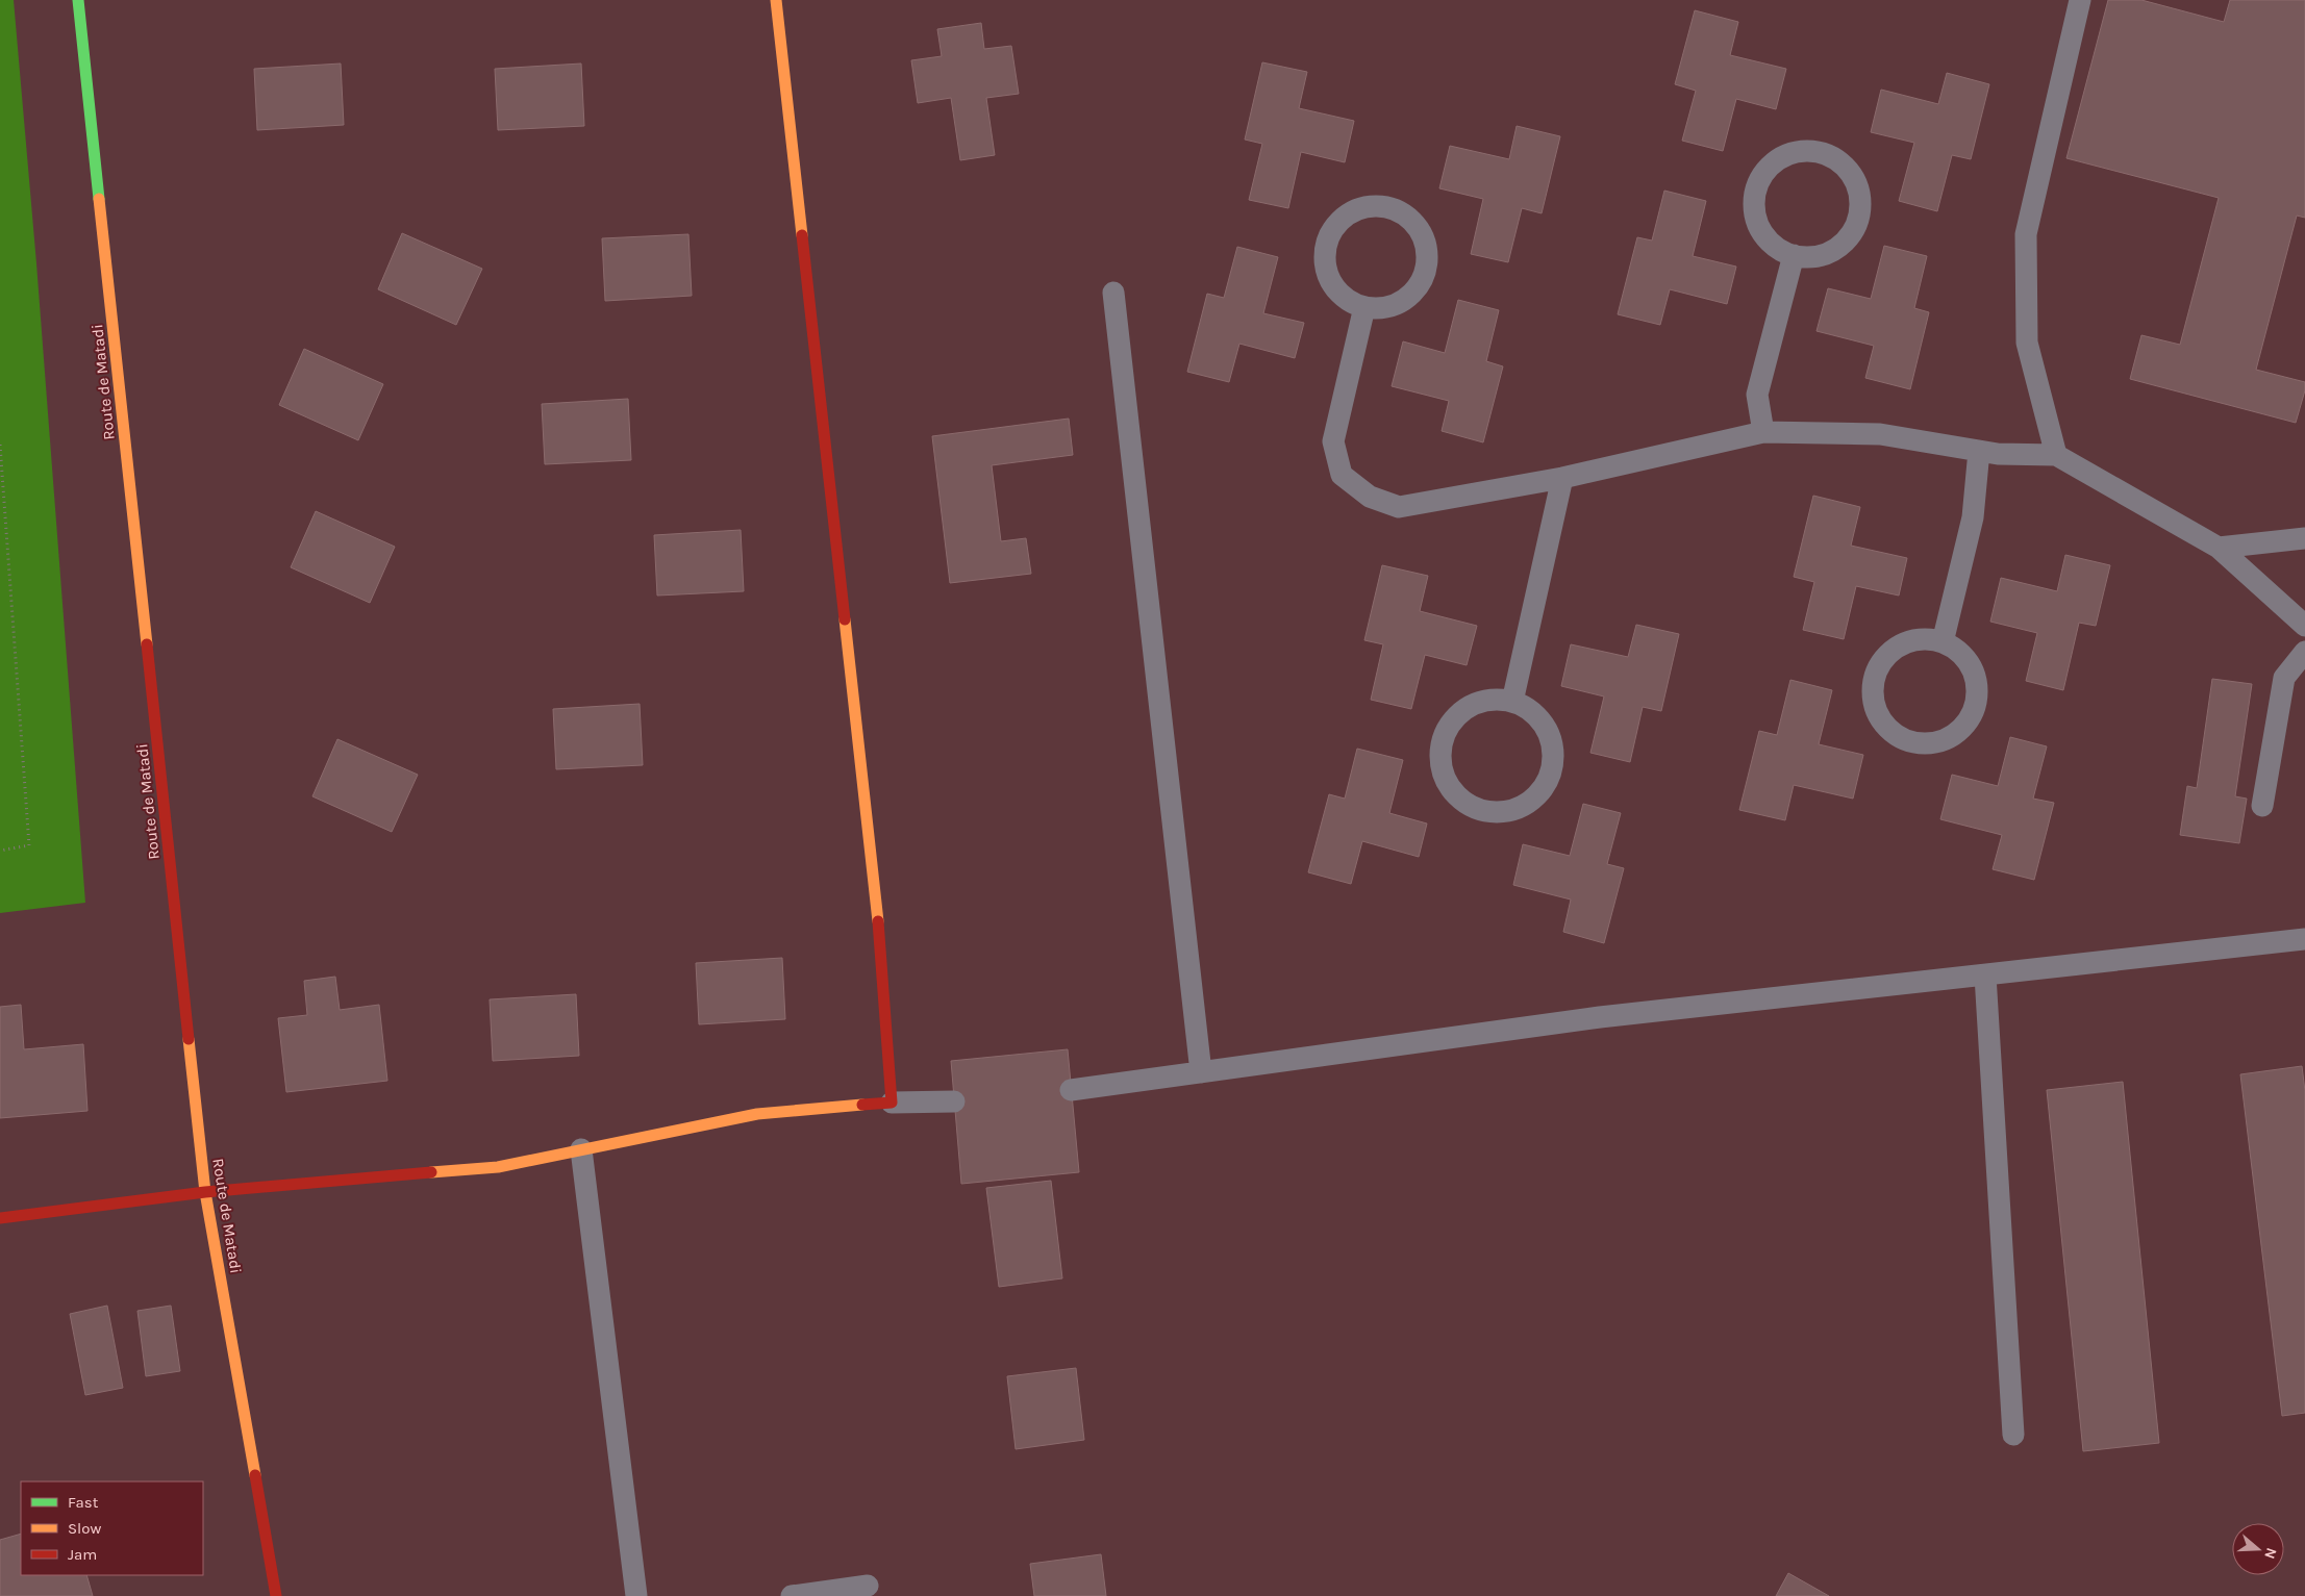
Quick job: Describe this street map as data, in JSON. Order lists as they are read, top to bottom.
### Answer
{
  "streets": {
    "street": ["Route de Matadi"]
  },
  "legend": ["Fast", "Slow", "Jam"],
  "north": "right"
}
